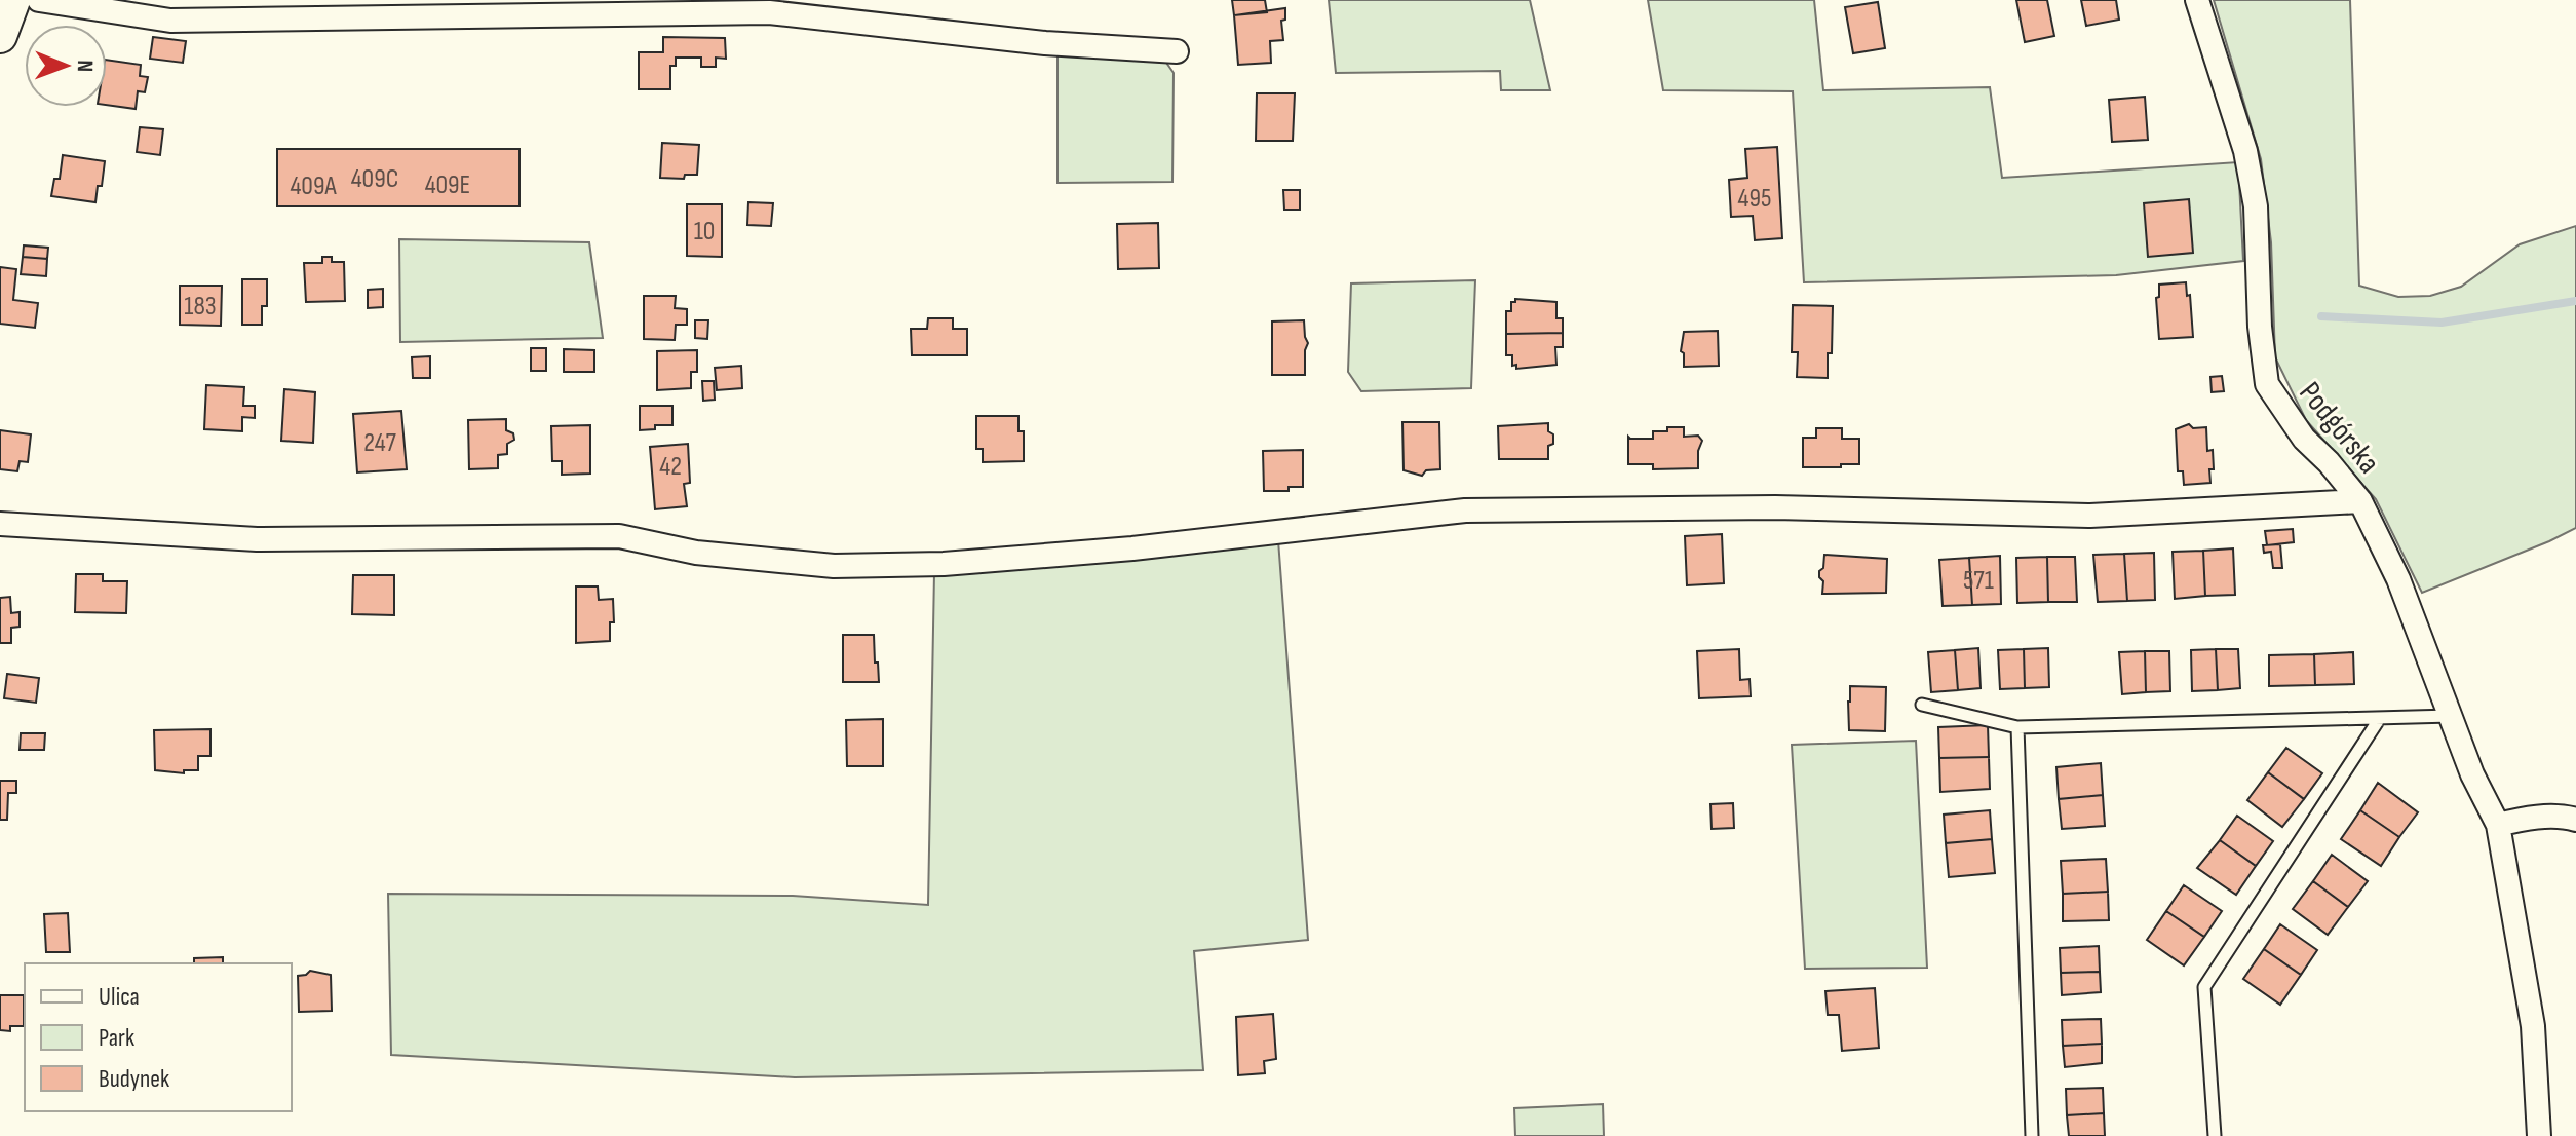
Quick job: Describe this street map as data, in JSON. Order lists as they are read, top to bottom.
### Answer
{
  "streets": {
    "street": ["Podgórska"]
  },
  "house_numbers": [
    "409C",
    "409E",
    "409A",
    "495",
    "10",
    "183",
    "247",
    "42",
    "571"
  ],
  "legend": ["Ulica", "Park", "Budynek"],
  "north": "right"
}
